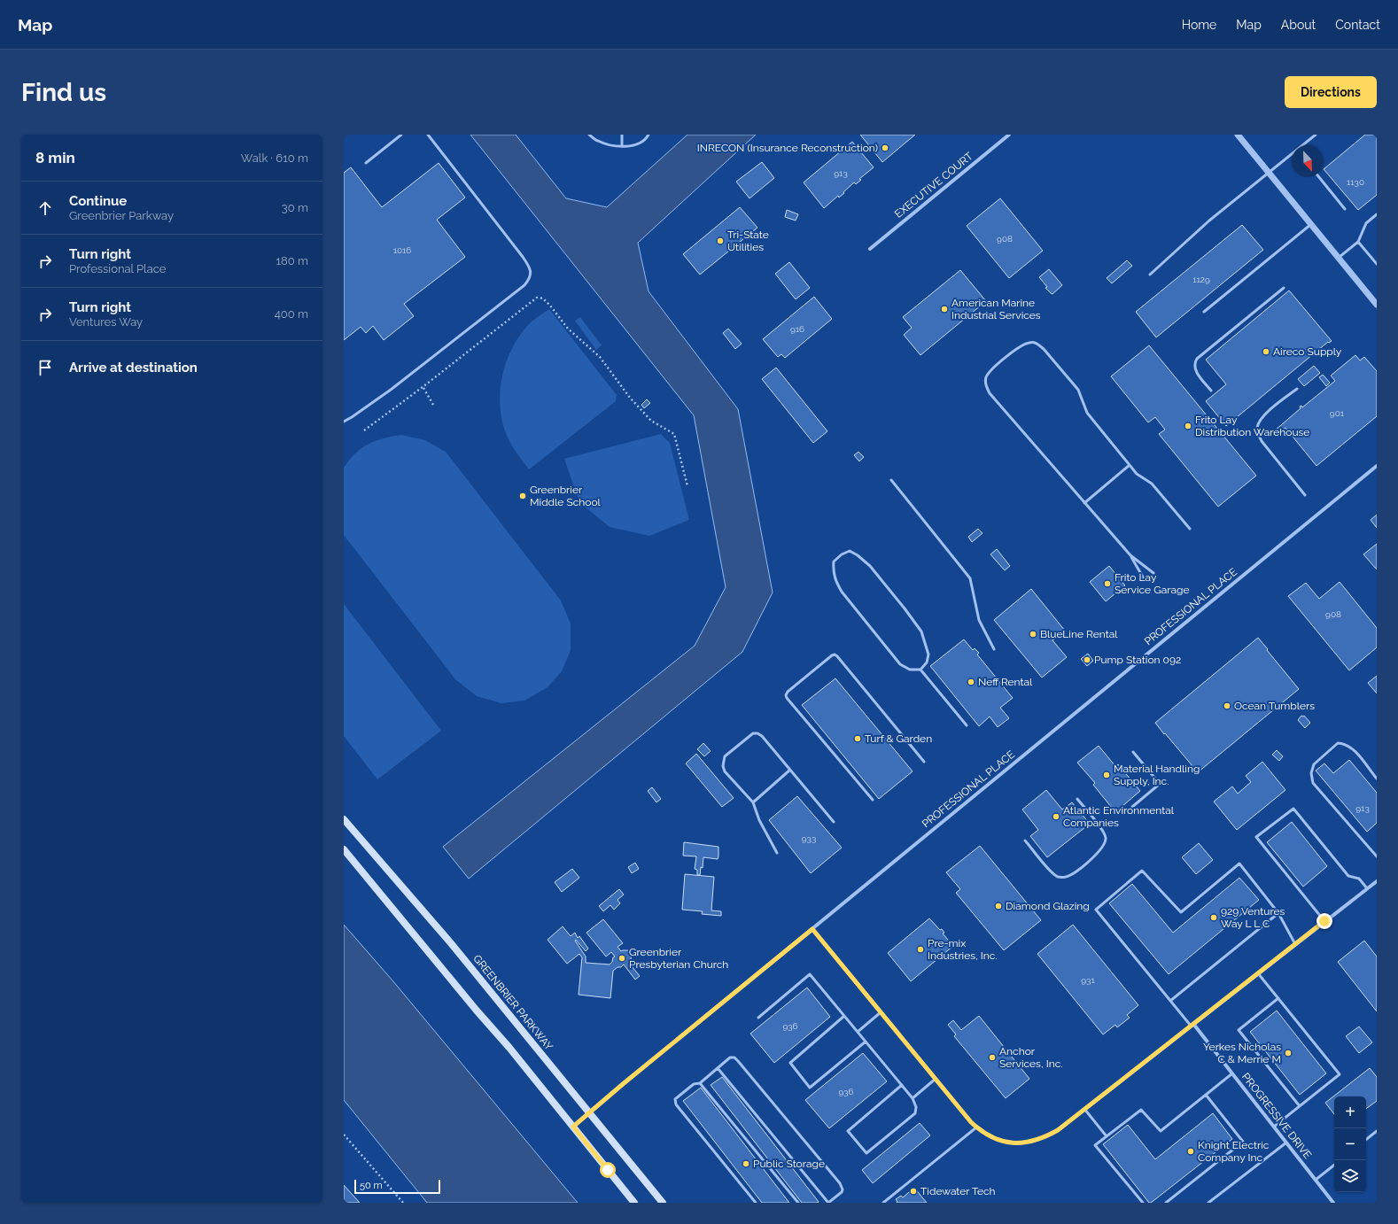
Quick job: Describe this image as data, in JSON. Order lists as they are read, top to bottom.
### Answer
{
  "streets": {
    "main road": ["GREENBRIER PARKWAY"],
    "street": ["EXECUTIVE COURT", "PROFESSIONAL PLACE", "PROGRESSIVE DRIVE"]
  },
  "crossings": [
    ["PROFESSIONAL PLACE", "GREENBRIER PARKWAY"]
  ],
  "places": [
    "INRECON (Insurance Reconstruction)",
    "Tri-State Utilities",
    "American Marine Industrial Services",
    "Aireco Supply",
    "Frito Lay Distribution Warehouse",
    "Greenbrier Middle School",
    "Frito Lay Service Garage",
    "BlueLine Rental",
    "Pump Station 092",
    "Neff Rental",
    "Ocean Tumblers",
    "Turf & Garden",
    "Material Handling Supply, Inc.",
    "Atlantic Environmental Companies",
    "Diamond Glazing",
    "929 Ventures Way L L C",
    "Pre-mix Industries, Inc.",
    "Greenbrier Presbyterian Church",
    "Yerkes Nicholas C & Merrie M",
    "Anchor Services, Inc.",
    "Knight Electric Company Inc",
    "Public Storage",
    "Tidewater Tech"
  ],
  "house_numbers": [
    "913",
    "1130",
    "908",
    "1016",
    "1129",
    "916",
    "901",
    "908",
    "913",
    "933",
    "931",
    "936",
    "936"
  ],
  "scale_bar": "50 m",
  "north": "bottom right",
  "page": {
    "header": "Map",
    "nav": [
      "Home",
      "Map",
      "About",
      "Contact"
    ],
    "buttons": "Directions",
    "title": "Find us",
    "heading": ["8 min", "Walk · 610 m"],
    "list": [
      ["Continue", "Greenbrier Parkway", "30 m"],
      ["Turn right", "Professional Place", "180 m"],
      ["Turn right", "Ventures Way", "400 m"],
      "Arrive at destination"
    ],
    "map_buttons": ["+", "−"],
    "scale": "50 m"
  }
}
